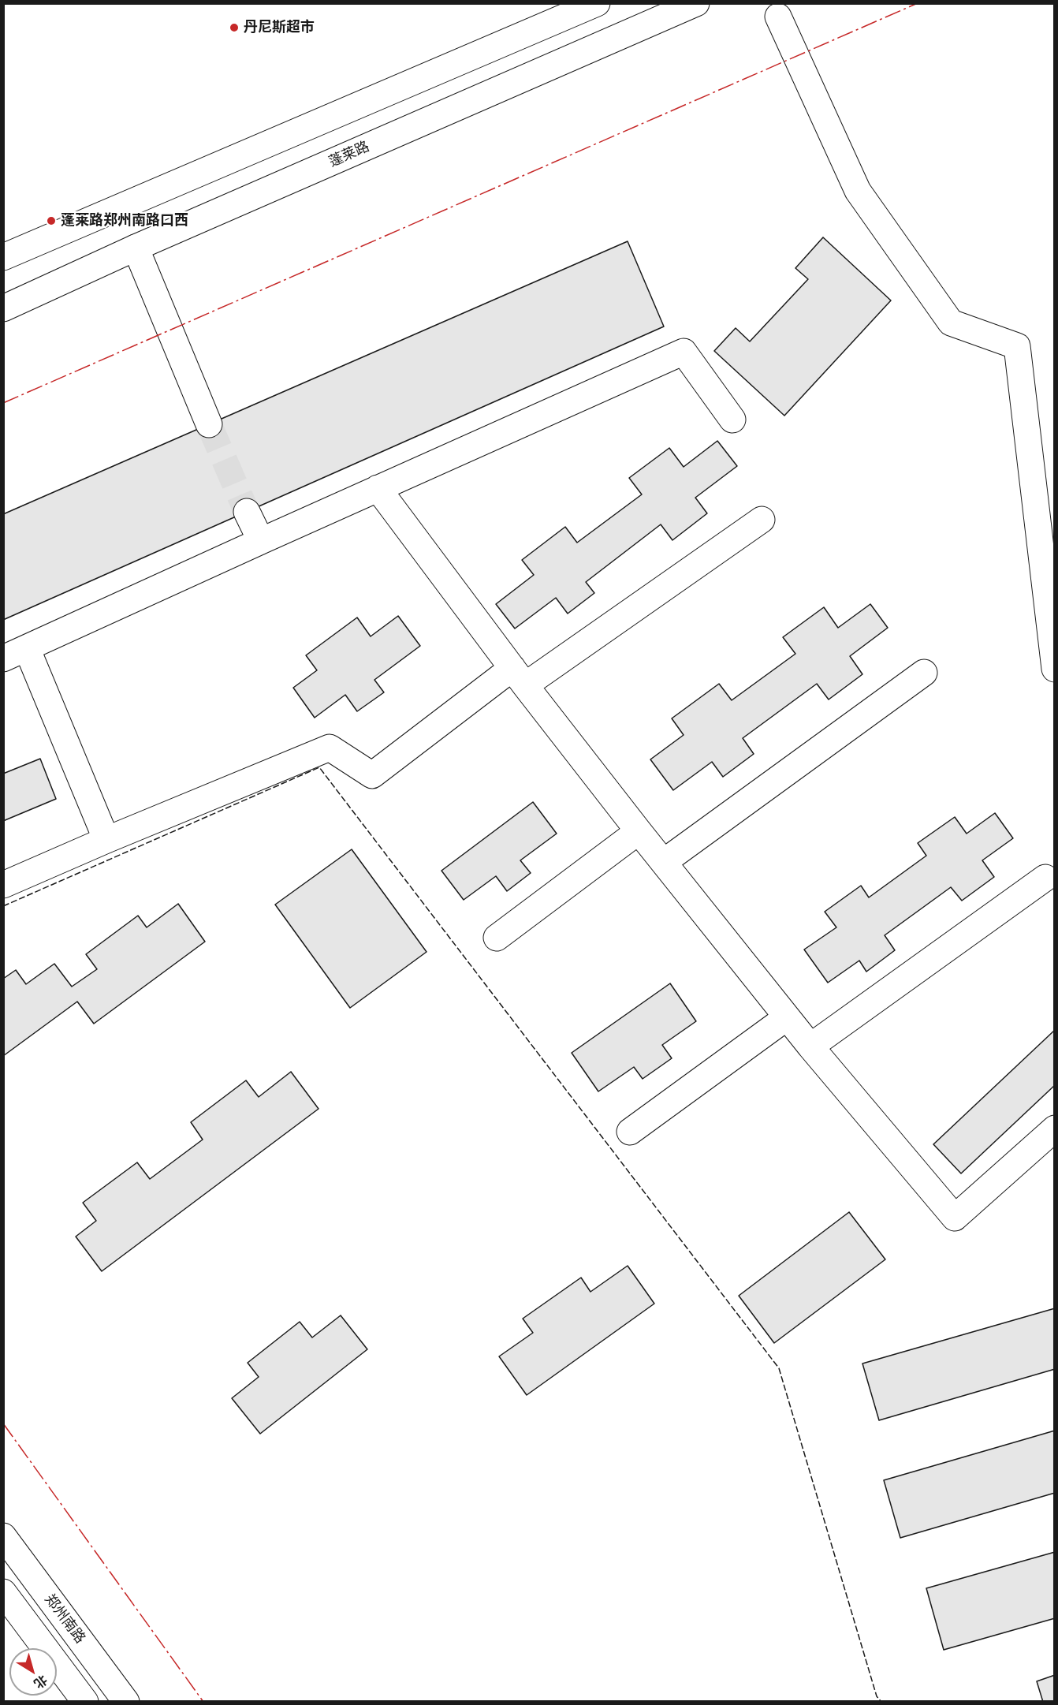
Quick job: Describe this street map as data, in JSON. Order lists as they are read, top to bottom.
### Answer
{
  "streets": {
    "main road": ["蓬莱路", "郑州南路"]
  },
  "places": ["丹尼斯超市", "蓬莱路郑州南路口西"],
  "north": "bottom right"
}
